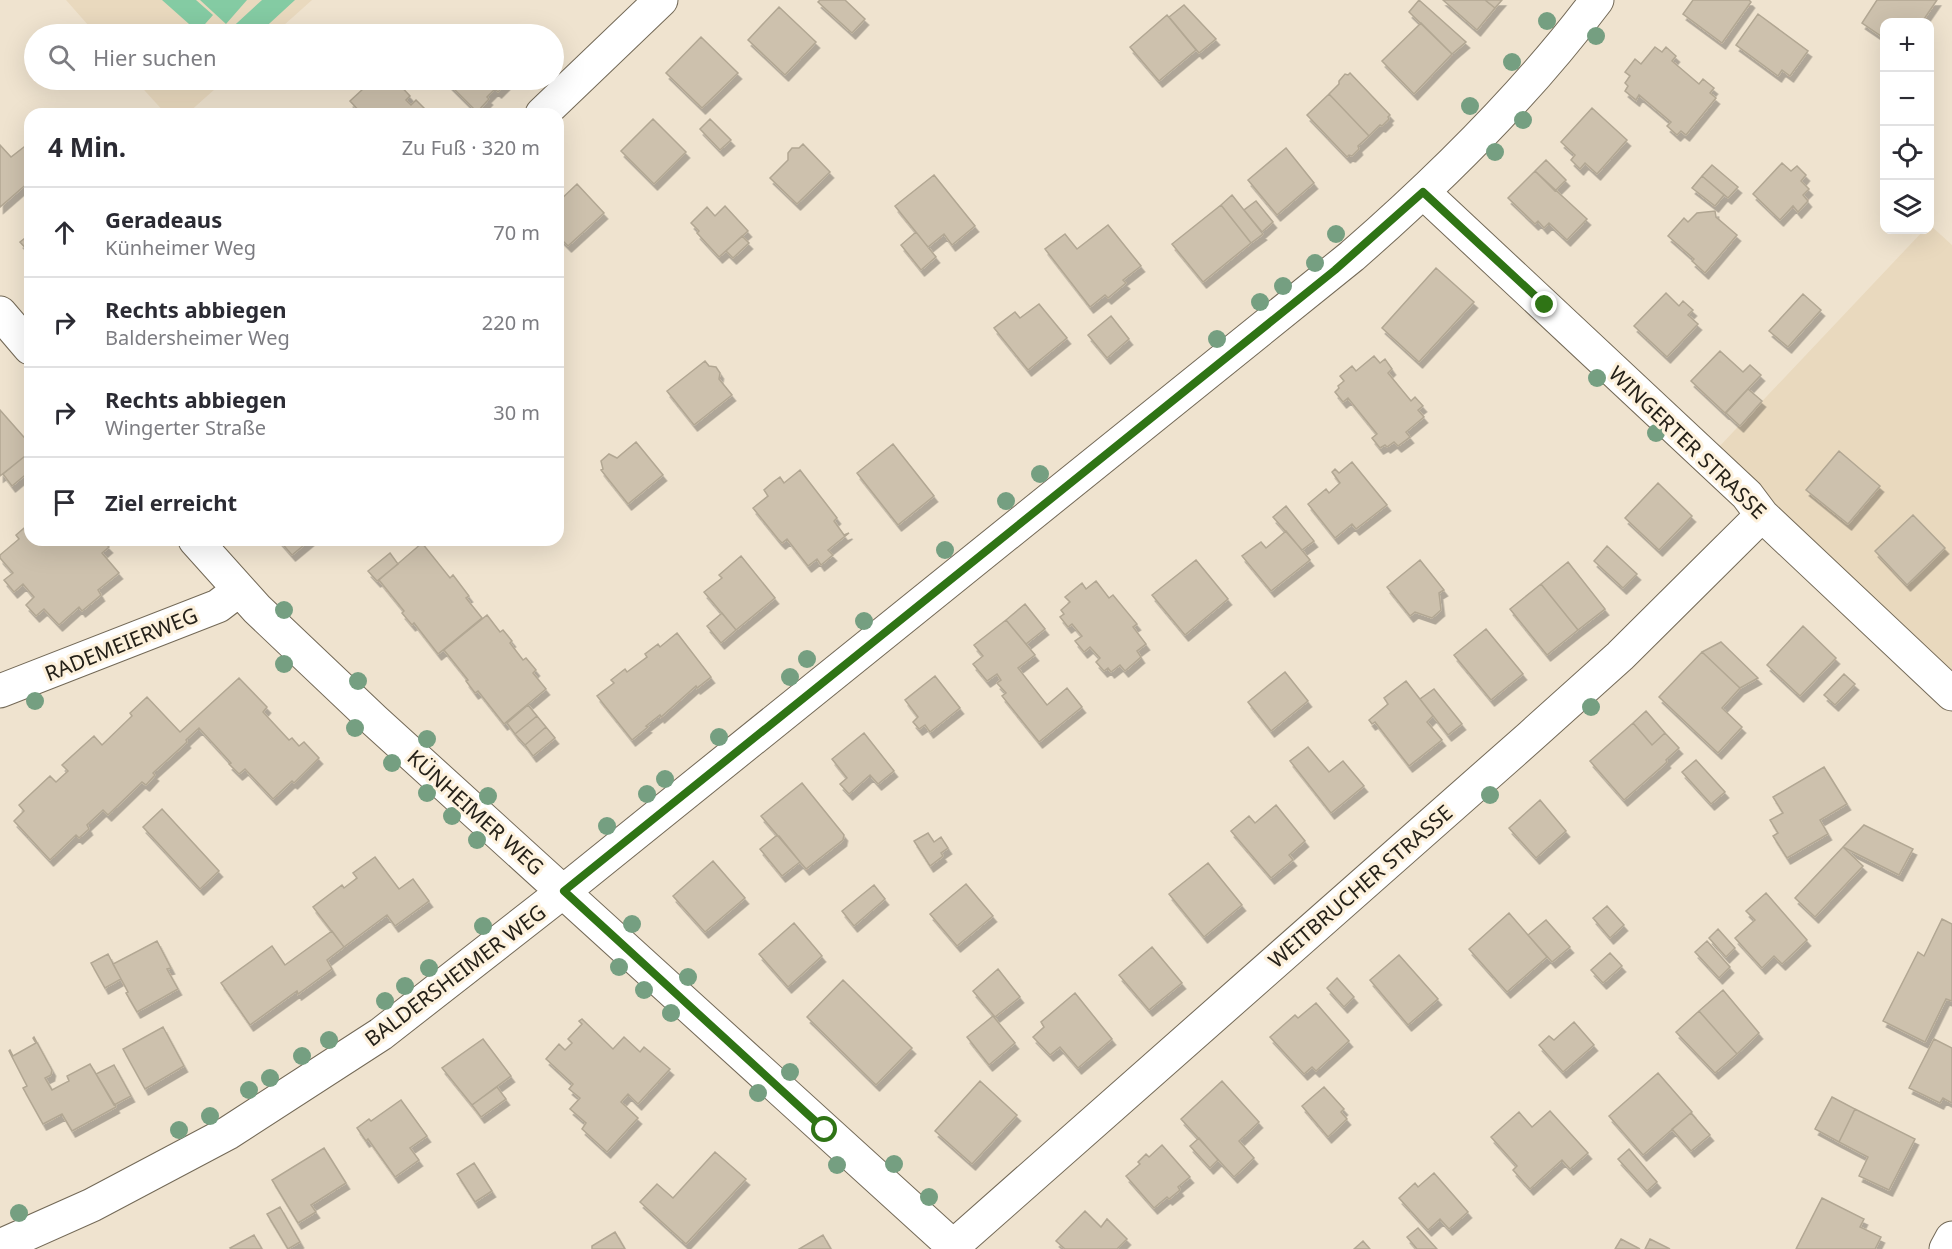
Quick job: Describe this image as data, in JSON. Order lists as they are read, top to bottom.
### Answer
{
  "streets": {
    "street": [
      "WINGERTER STRASSE",
      "RADEMEIERWEG",
      "KÜNHEIMER WEG",
      "WEITBRUCHER STRASSE",
      "BALDERSHEIMER WEG"
    ]
  },
  "crossings": [
    ["WINGERTER STRASSE", "WEITBRUCHER STRASSE"],
    ["WINGERTER STRASSE", "BALDERSHEIMER WEG"],
    ["RADEMEIERWEG", "KÜNHEIMER WEG"],
    ["KÜNHEIMER WEG", "WEITBRUCHER STRASSE"],
    ["KÜNHEIMER WEG", "BALDERSHEIMER WEG"]
  ],
  "page": {
    "map_buttons": ["+", "−"],
    "search": "Hier suchen",
    "heading": ["4 Min.", "Zu Fuß · 320 m"],
    "list": [
      ["Geradeaus", "Künheimer Weg", "70 m"],
      ["Rechts abbiegen", "Baldersheimer Weg", "220 m"],
      ["Rechts abbiegen", "Wingerter Straße", "30 m"],
      "Ziel erreicht"
    ]
  }
}
